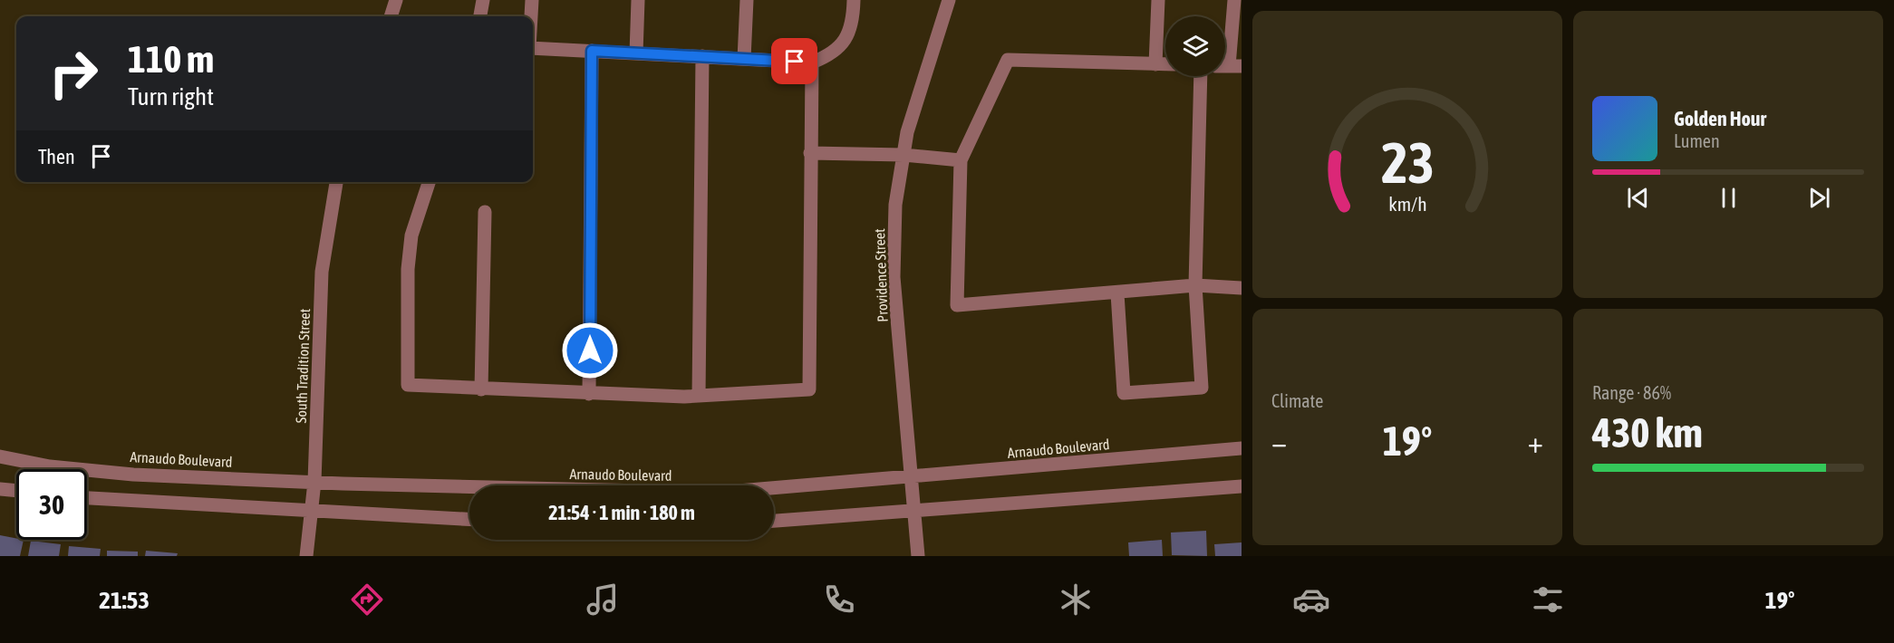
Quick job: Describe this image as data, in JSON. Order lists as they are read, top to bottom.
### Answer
{
  "streets": {
    "street": ["Providence Street", "South Tradition Street", "Arnaudo Boulevard"]
  },
  "crossings": [
    ["Providence Street", "Arnaudo Boulevard"],
    ["South Tradition Street", "Arnaudo Boulevard"]
  ],
  "page": {
    "turn": ["110 m", "Turn right"],
    "song": ["Golden Hour", "Lumen"],
    "then": "Then",
    "tile": [
      "Climate",
      ["Range · 86%", "430 km"]
    ],
    "heat": ["−", "19°", "+"],
    "limit": "30",
    "trip": "21:54 · 1 min · 180 m",
    "tabs": ["21:53", "19°"],
    "gauge": ["23", "km/h"]
  }
}
